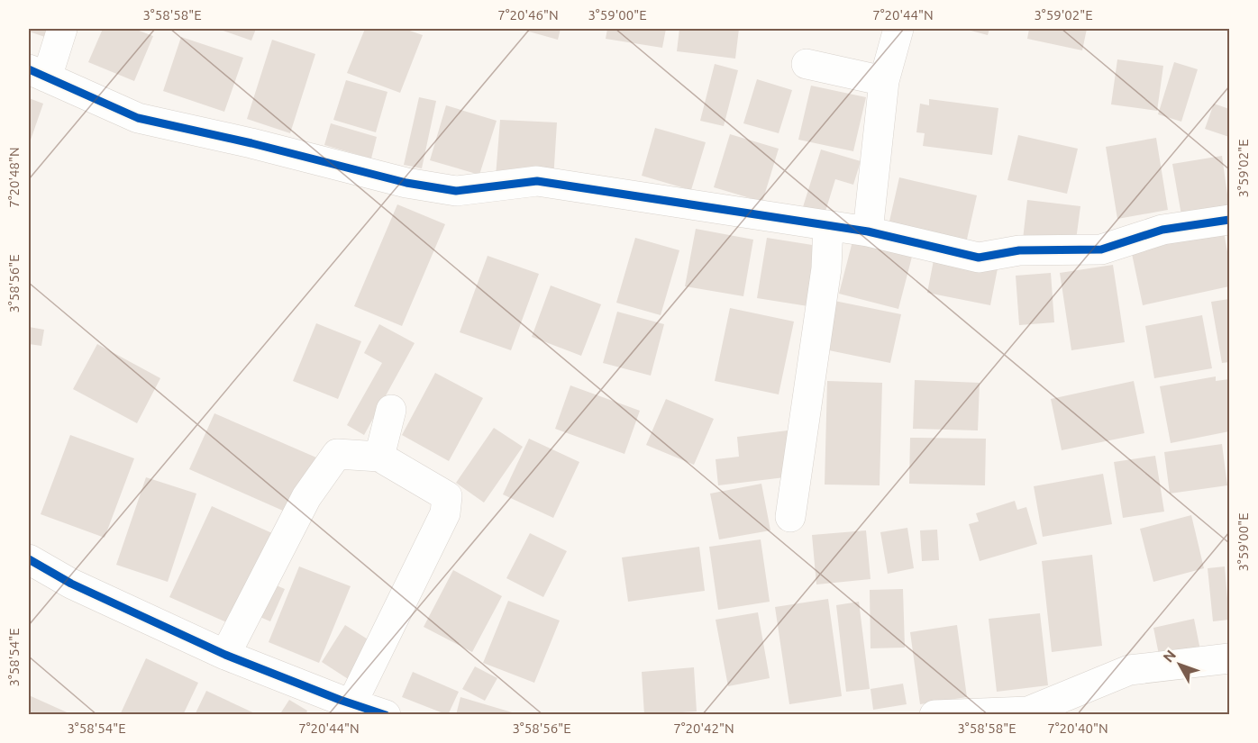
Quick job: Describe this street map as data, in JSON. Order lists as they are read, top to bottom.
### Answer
{
  "north": "top left",
  "coordinates": [
    "3°58'58\"E",
    "7°20'46\"N",
    "3°59'00\"E",
    "7°20'44\"N",
    "3°59'02\"E",
    "7°20'48\"N",
    "3°58'56\"E",
    "3°58'54\"E",
    "7°20'42\"N",
    "7°20'40\"N"
  ]
}
